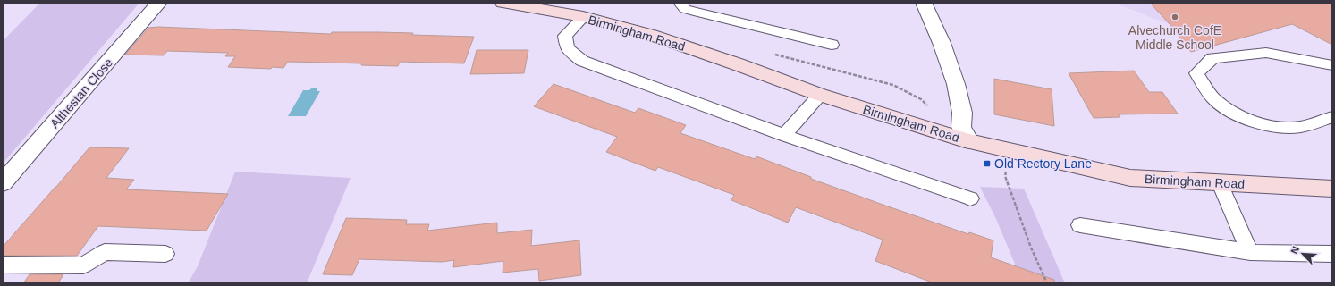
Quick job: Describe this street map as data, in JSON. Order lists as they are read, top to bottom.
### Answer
{
  "streets": {
    "main road": ["Birmingham Road"],
    "street": ["Althestan Close"]
  },
  "places": {
    "other": ["Alvechurch CofE Middle School"],
    "transit": ["Old Rectory Lane"]
  },
  "north": "top left"
}
